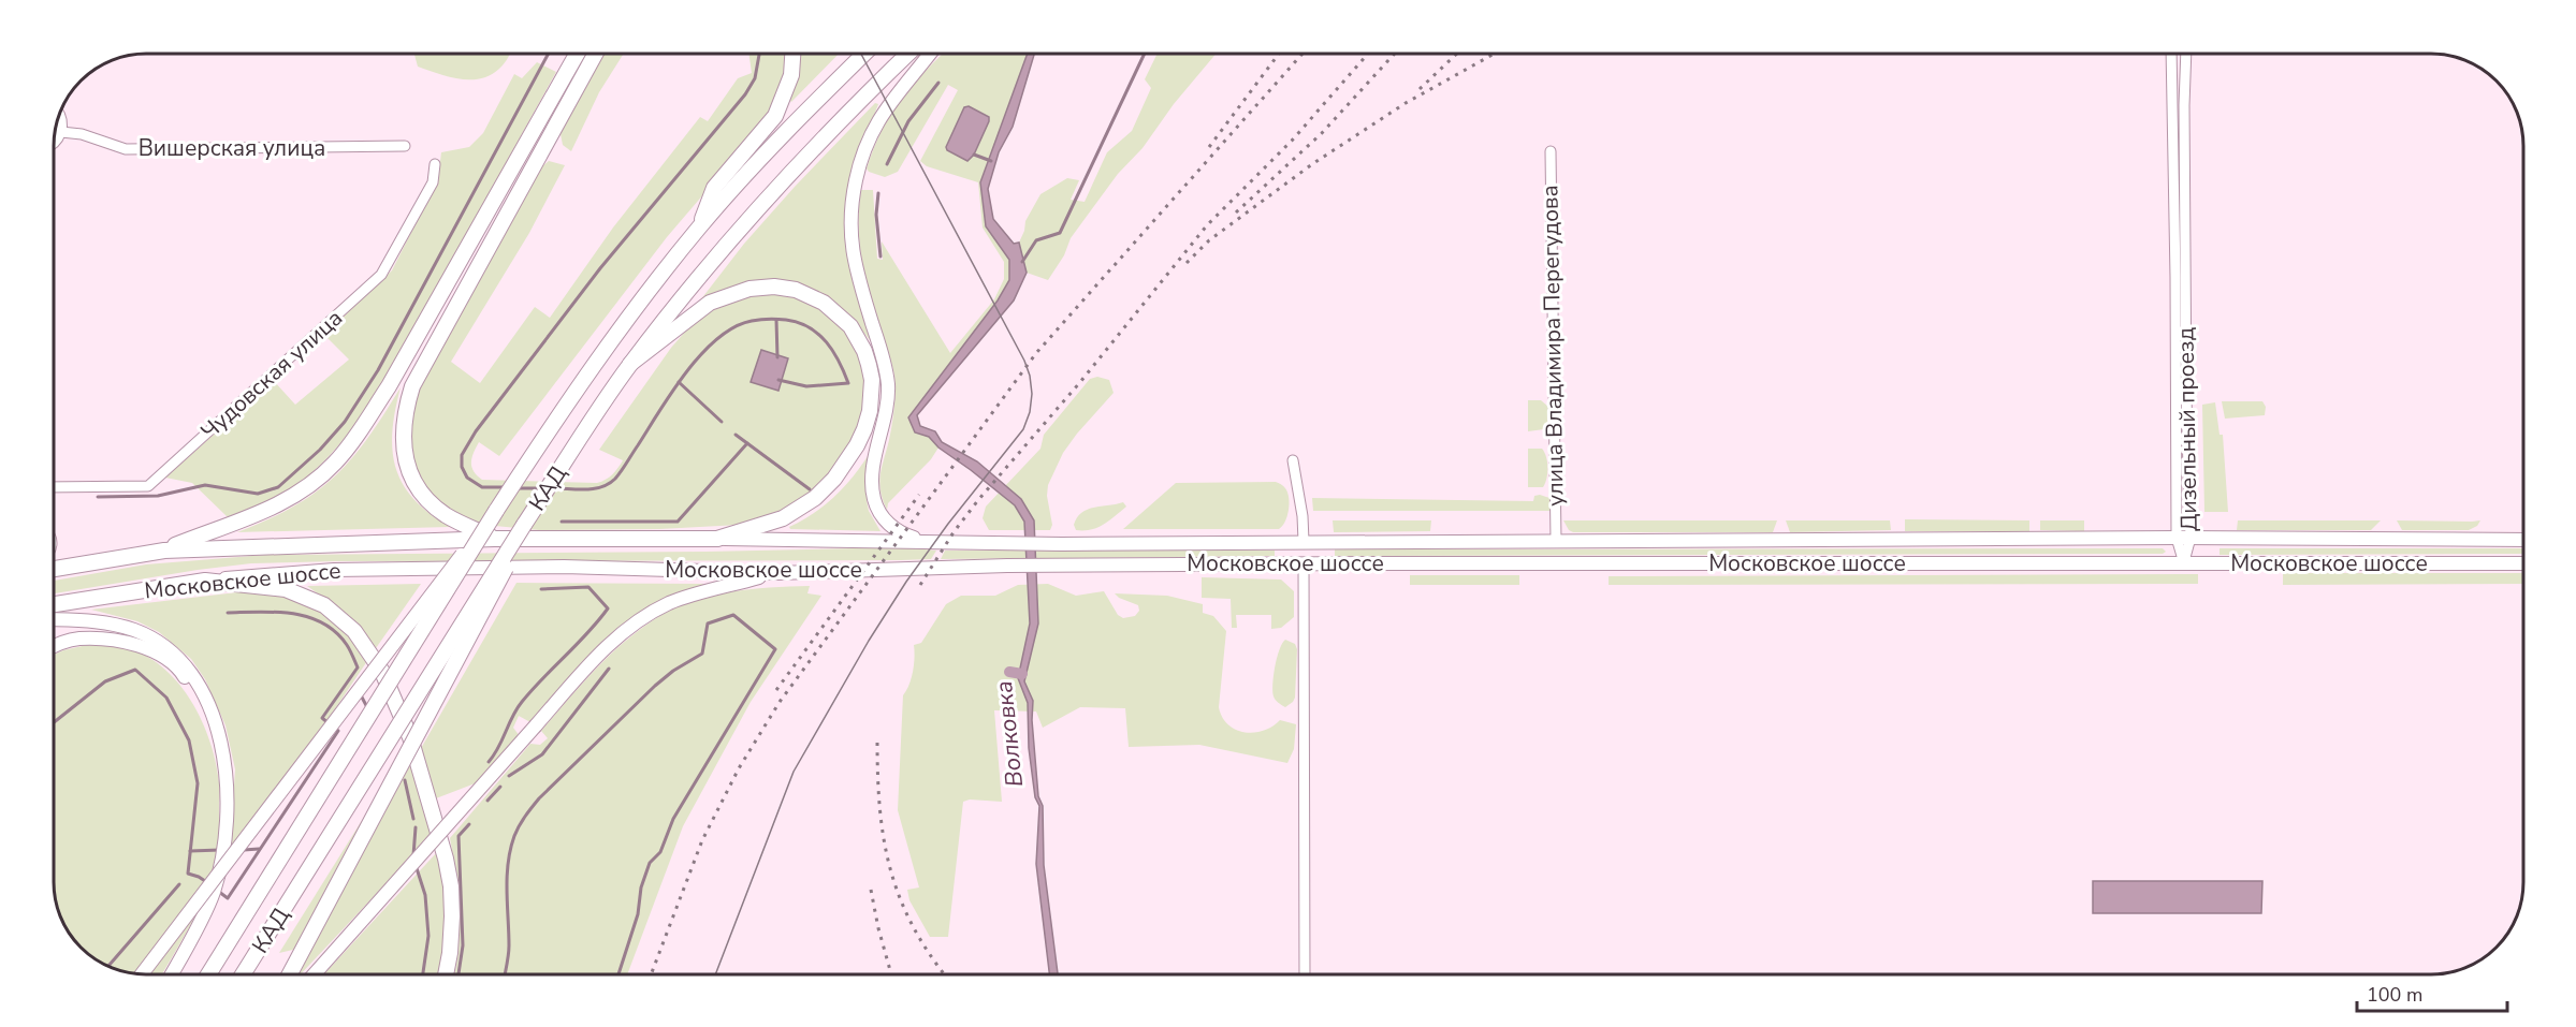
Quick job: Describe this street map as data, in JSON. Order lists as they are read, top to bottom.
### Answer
{
  "streets": {
    "highway": ["КАД", "Московское шоссе"],
    "street": [
      "Вишерская улица",
      "улица Владимира Перегудова",
      "Чудовская улица",
      "Дизельный проезд"
    ]
  },
  "crossings": [
    ["улица Владимира Перегудова", "Московское шоссе"],
    ["Дизельный проезд", "Московское шоссе"]
  ],
  "water": ["Волковка"],
  "scale_bar": "100 m"
}
